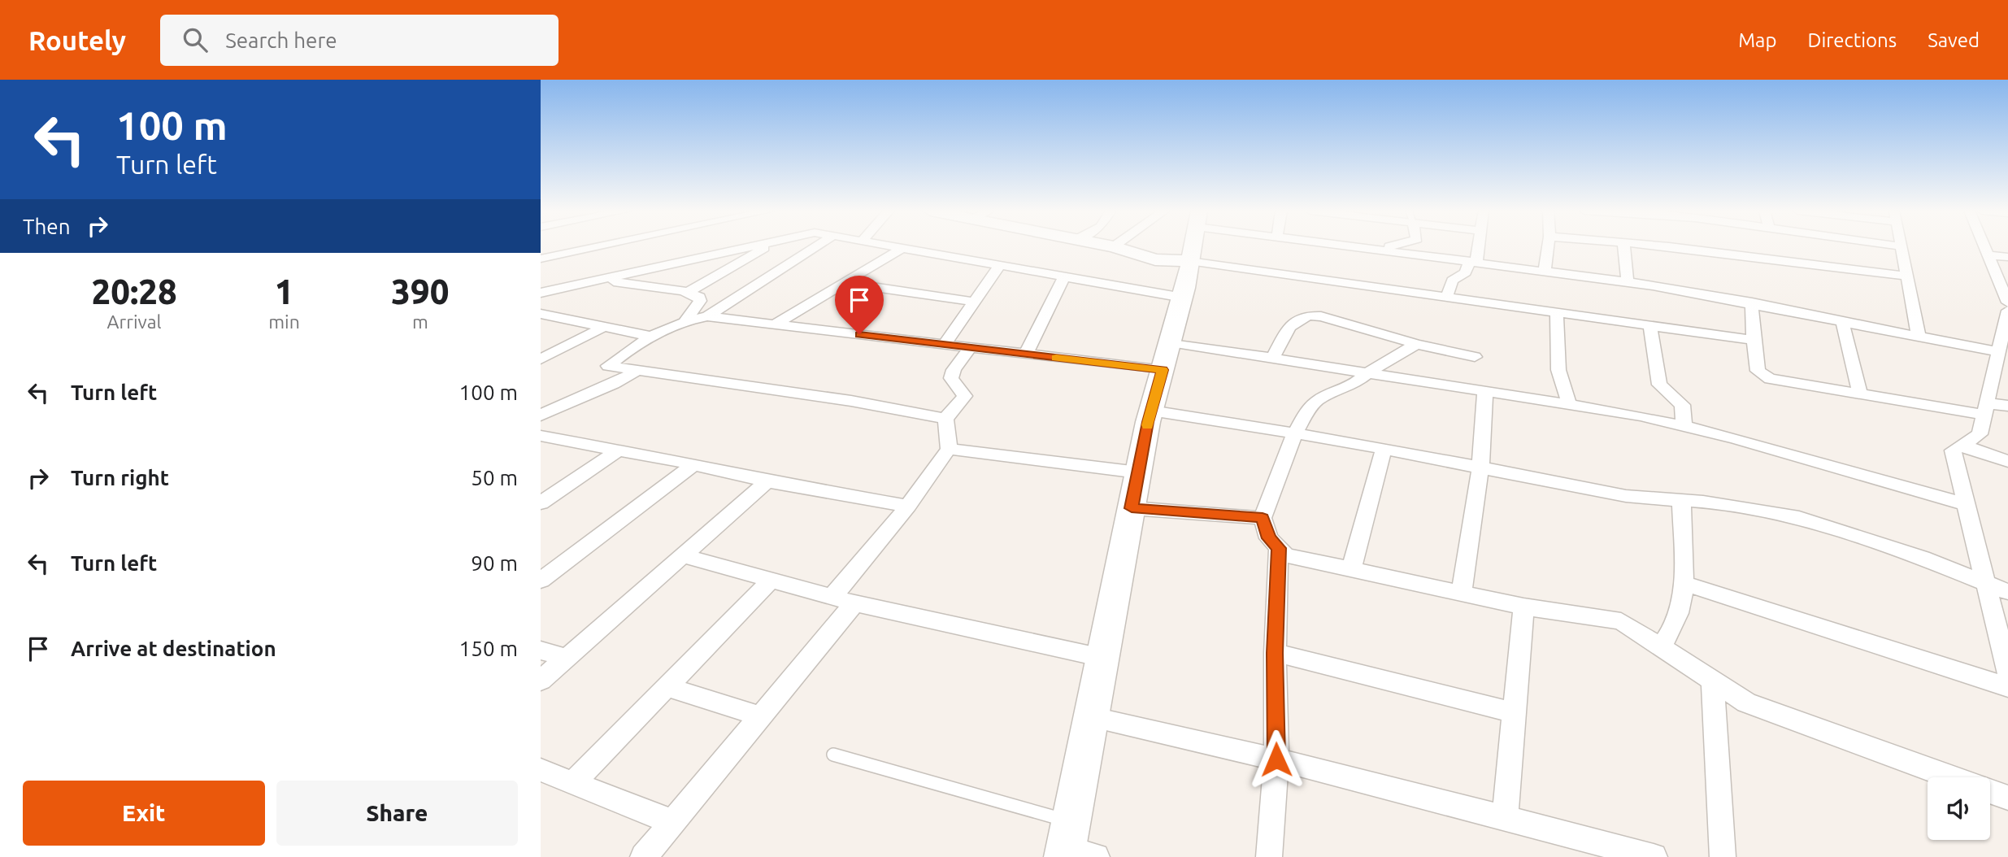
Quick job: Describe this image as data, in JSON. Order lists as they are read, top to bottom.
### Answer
{
  "page": {
    "header": "Routely",
    "search": "Search here",
    "nav": ["Map", "Directions", "Saved"],
    "turn": ["100 m", "Turn left"],
    "then": "Then",
    "eta": [
      "20:28",
      "Arrival",
      "1",
      "min",
      "390",
      "m"
    ],
    "list": [
      {
        "name": "Turn left",
        "value": "100 m"
      },
      {
        "name": "Turn right",
        "value": "50 m"
      },
      {
        "name": "Turn left",
        "value": "90 m"
      },
      {
        "name": "Arrive at destination",
        "value": "150 m"
      }
    ],
    "buttons": ["Exit", "Share"]
  }
}
